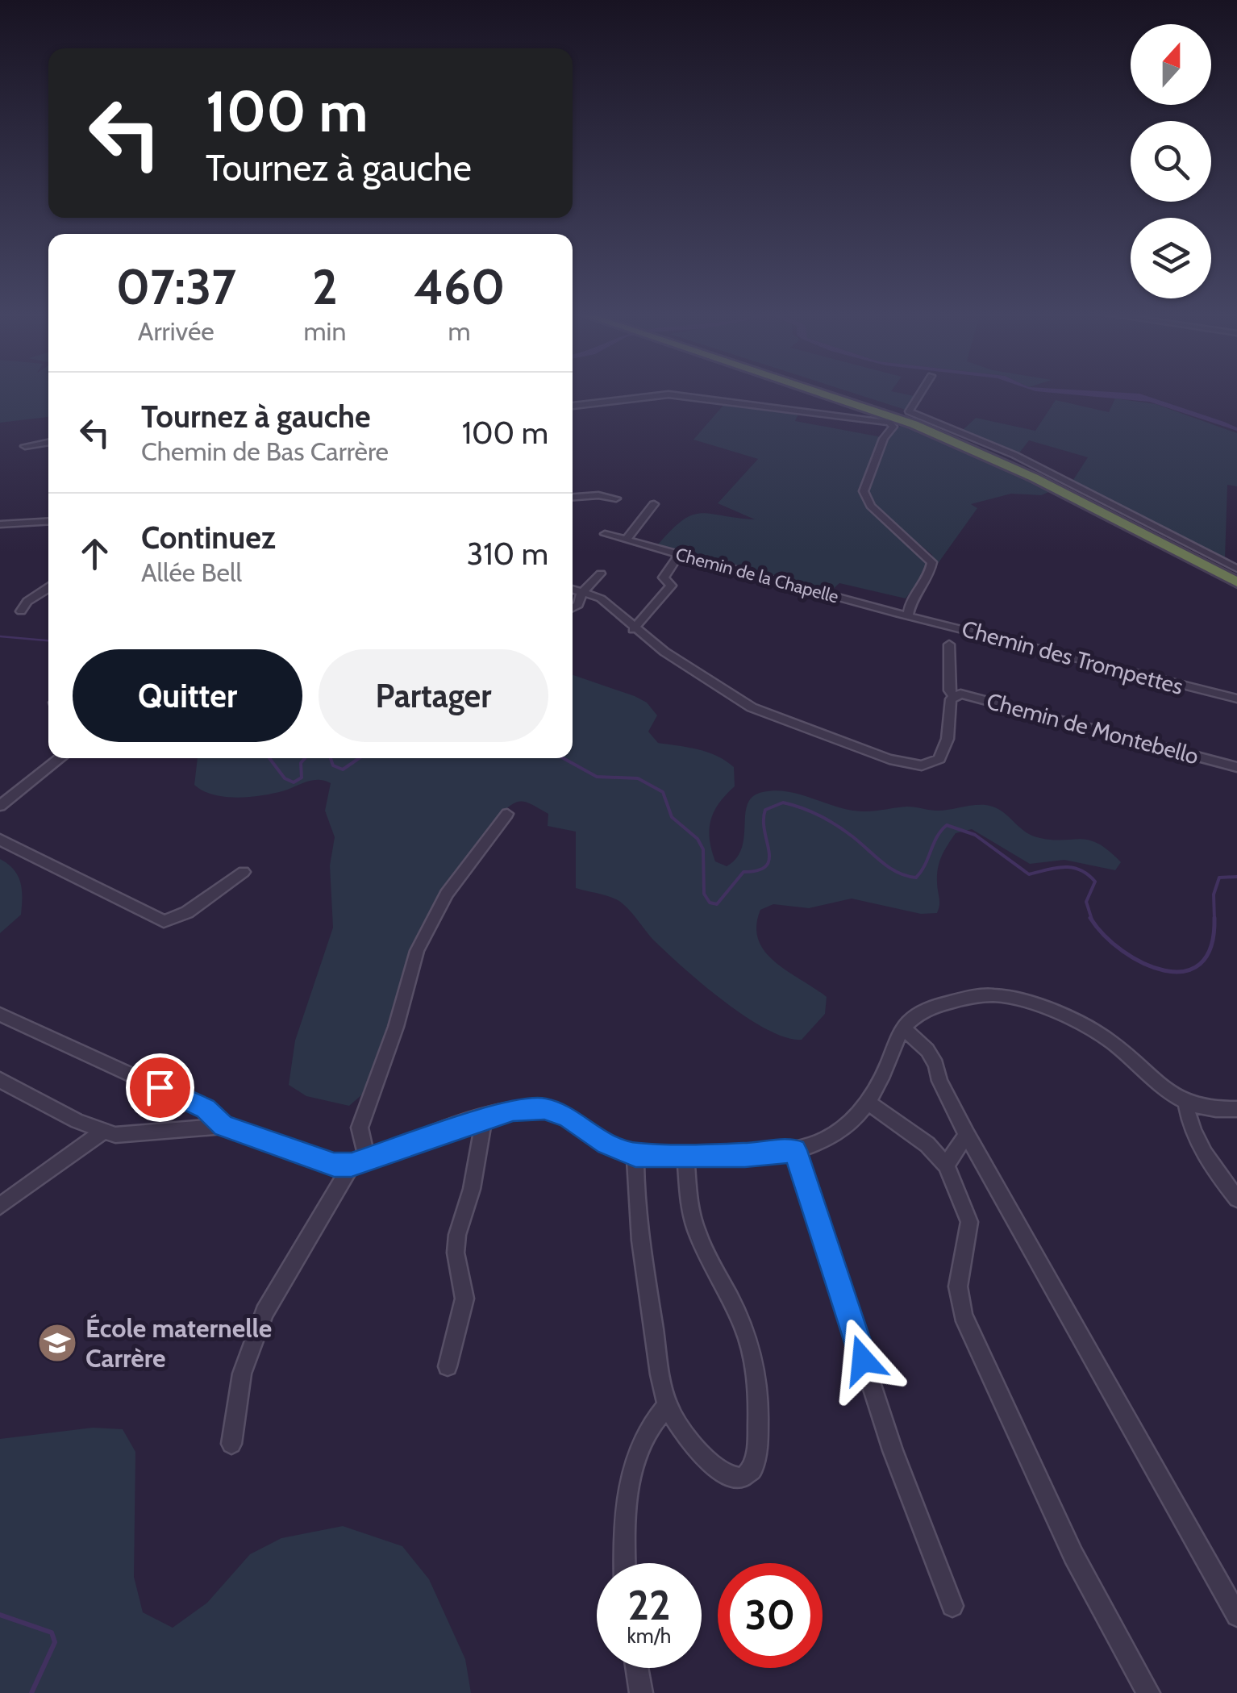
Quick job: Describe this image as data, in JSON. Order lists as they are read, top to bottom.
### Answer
{
  "streets": {
    "street": ["Chemin de la Chapelle", "Chemin des Trompettes", "Chemin de Montebello"]
  },
  "crossings": [
    ["Chemin de la Chapelle", "Chemin des Trompettes"]
  ],
  "places": {
    "school or university": ["École maternelle Carrère"]
  },
  "north": "top",
  "page": {
    "turn": ["100 m", "Tournez à gauche"],
    "eta": [
      "07:37",
      "Arrivée",
      "2",
      "min",
      "460",
      "m"
    ],
    "list": [
      {
        "name": "Tournez à gauche",
        "note": "Chemin de Bas Carrère",
        "value": "100 m"
      },
      {
        "name": "Continuez",
        "note": "Allée Bell",
        "value": "310 m"
      }
    ],
    "buttons": ["Quitter", "Partager"],
    "speed": "22 km/h",
    "limit": "30"
  }
}
